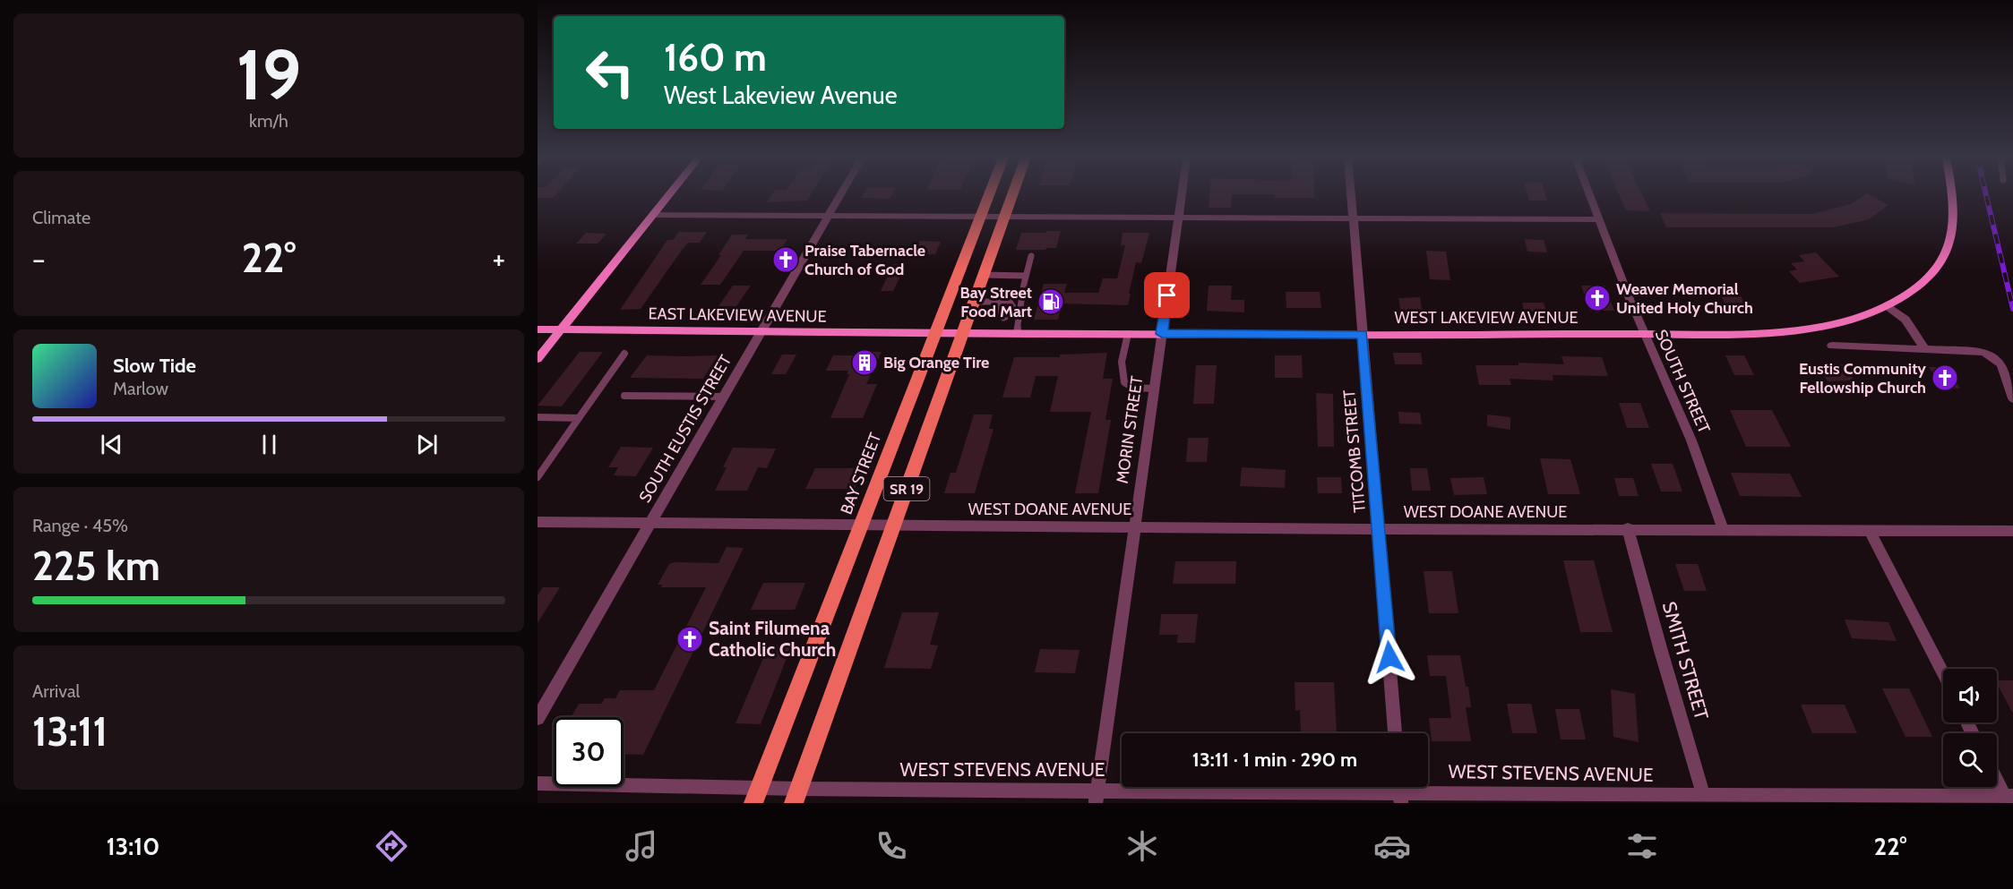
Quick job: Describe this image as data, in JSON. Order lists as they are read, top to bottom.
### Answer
{
  "streets": {
    "main road": ["BAY STREET", "SR 19"],
    "street": [
      "EAST LAKEVIEW AVENUE",
      "WEST LAKEVIEW AVENUE",
      "SOUTH STREET",
      "SOUTH EUSTIS STREET",
      "MORIN STREET",
      "TITCOMB STREET",
      "WEST DOANE AVENUE",
      "SMITH STREET",
      "WEST STEVENS AVENUE"
    ]
  },
  "crossings": [
    ["EAST LAKEVIEW AVENUE", "WEST LAKEVIEW AVENUE"],
    ["EAST LAKEVIEW AVENUE", "SOUTH EUSTIS STREET"],
    ["EAST LAKEVIEW AVENUE", "BAY STREET"],
    ["WEST LAKEVIEW AVENUE", "SOUTH STREET"],
    ["WEST LAKEVIEW AVENUE", "MORIN STREET"],
    ["WEST LAKEVIEW AVENUE", "TITCOMB STREET"],
    ["WEST LAKEVIEW AVENUE", "BAY STREET"],
    ["WEST LAKEVIEW AVENUE", "SR 19"],
    ["SOUTH STREET", "WEST DOANE AVENUE"],
    ["SOUTH EUSTIS STREET", "WEST DOANE AVENUE"],
    ["MORIN STREET", "WEST DOANE AVENUE"],
    ["MORIN STREET", "WEST STEVENS AVENUE"],
    ["TITCOMB STREET", "WEST DOANE AVENUE"],
    ["BAY STREET", "WEST DOANE AVENUE"],
    ["BAY STREET", "WEST STEVENS AVENUE"],
    ["SR 19", "WEST DOANE AVENUE"],
    ["SR 19", "WEST STEVENS AVENUE"],
    ["WEST DOANE AVENUE", "SMITH STREET"],
    ["SMITH STREET", "WEST STEVENS AVENUE"]
  ],
  "places": {
    "church": [
      "Praise Tabernacle Church of God",
      "Weaver Memorial United Holy Church",
      "Eustis Community Fellowship Church",
      "Saint Filumena Catholic Church"
    ],
    "fuel station": ["Bay Street Food Mart"],
    "building": ["Big Orange Tire"]
  },
  "page": {
    "tile": [
      ["19", "km/h"],
      "Climate",
      ["Range · 45%", "225 km"],
      ["Arrival", "13:11"]
    ],
    "turn": ["160 m", "West Lakeview Avenue"],
    "heat": ["−", "22°", "+"],
    "song": ["Slow Tide", "Marlow"],
    "limit": "30",
    "trip": "13:11 · 1 min · 290 m",
    "tabs": ["13:10", "22°"]
  }
}
